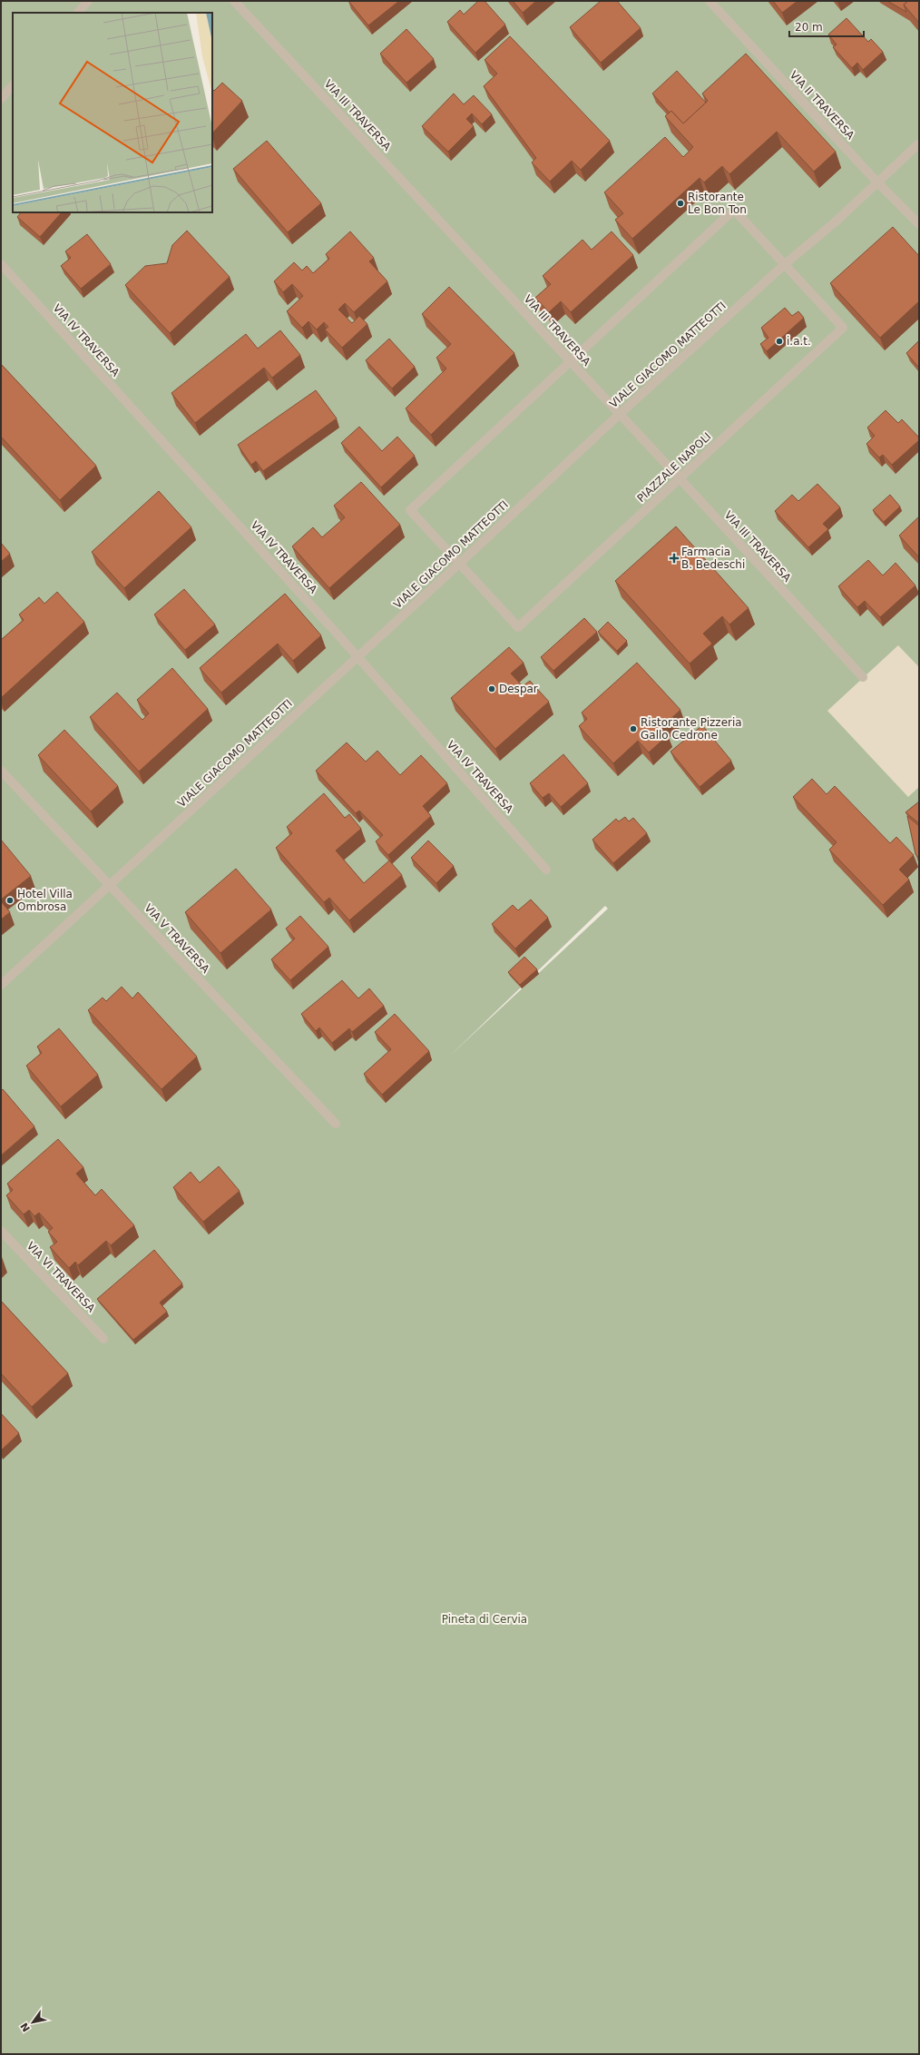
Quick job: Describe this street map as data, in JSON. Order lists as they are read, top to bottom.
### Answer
{
  "streets": {
    "street": [
      "VIA II TRAVERSA",
      "VIA III TRAVERSA",
      "VIA IV TRAVERSA",
      "VIALE GIACOMO MATTEOTTI",
      "PIAZZALE NAPOLI",
      "VIA V TRAVERSA",
      "VIA VI TRAVERSA"
    ]
  },
  "crossings": [
    ["VIA II TRAVERSA", "VIALE GIACOMO MATTEOTTI"],
    ["VIA III TRAVERSA", "VIALE GIACOMO MATTEOTTI"],
    ["VIA III TRAVERSA", "PIAZZALE NAPOLI"],
    ["VIA IV TRAVERSA", "VIALE GIACOMO MATTEOTTI"],
    ["VIALE GIACOMO MATTEOTTI", "PIAZZALE NAPOLI"],
    ["VIALE GIACOMO MATTEOTTI", "VIA V TRAVERSA"]
  ],
  "parks": ["Pineta di Cervia"],
  "places": {
    "other": [
      "Ristorante Le Bon Ton",
      "i.a.t.",
      "Despar",
      "Ristorante Pizzeria Gallo Cedrone",
      "Hotel Villa Ombrosa"
    ],
    "health": ["Farmacia B. Bedeschi"]
  },
  "scale_bar": "20 m",
  "north": "bottom left"
}
